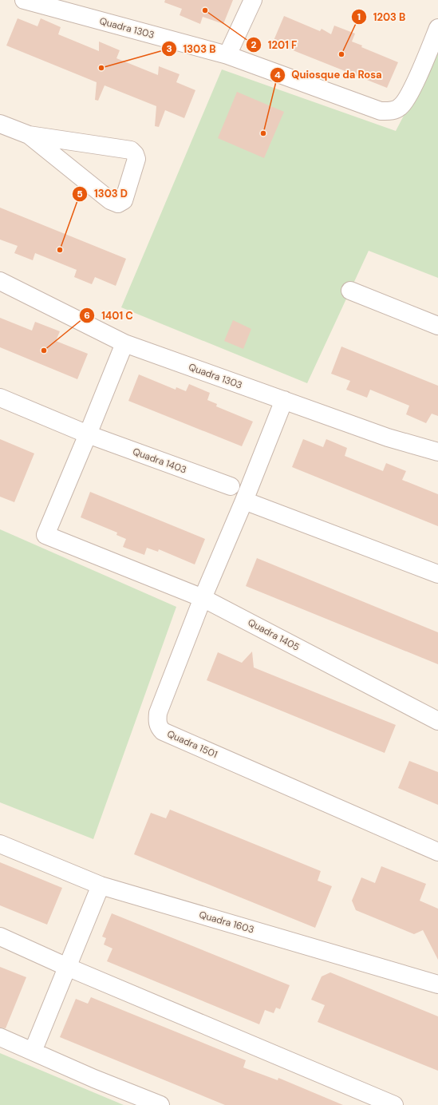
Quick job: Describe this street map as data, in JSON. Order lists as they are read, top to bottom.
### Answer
{
  "streets": {
    "street": [
      "Quadra 1303",
      "Quadra 1403",
      "Quadra 1405",
      "Quadra 1501",
      "Quadra 1603"
    ]
  },
  "crossings": [
    ["Quadra 1405", "Quadra 1501"]
  ],
  "places": [
    "1201 F",
    "1203 B",
    "1303 B",
    "Quiosque da Rosa",
    "1303 D",
    "1401 C"
  ]
}
